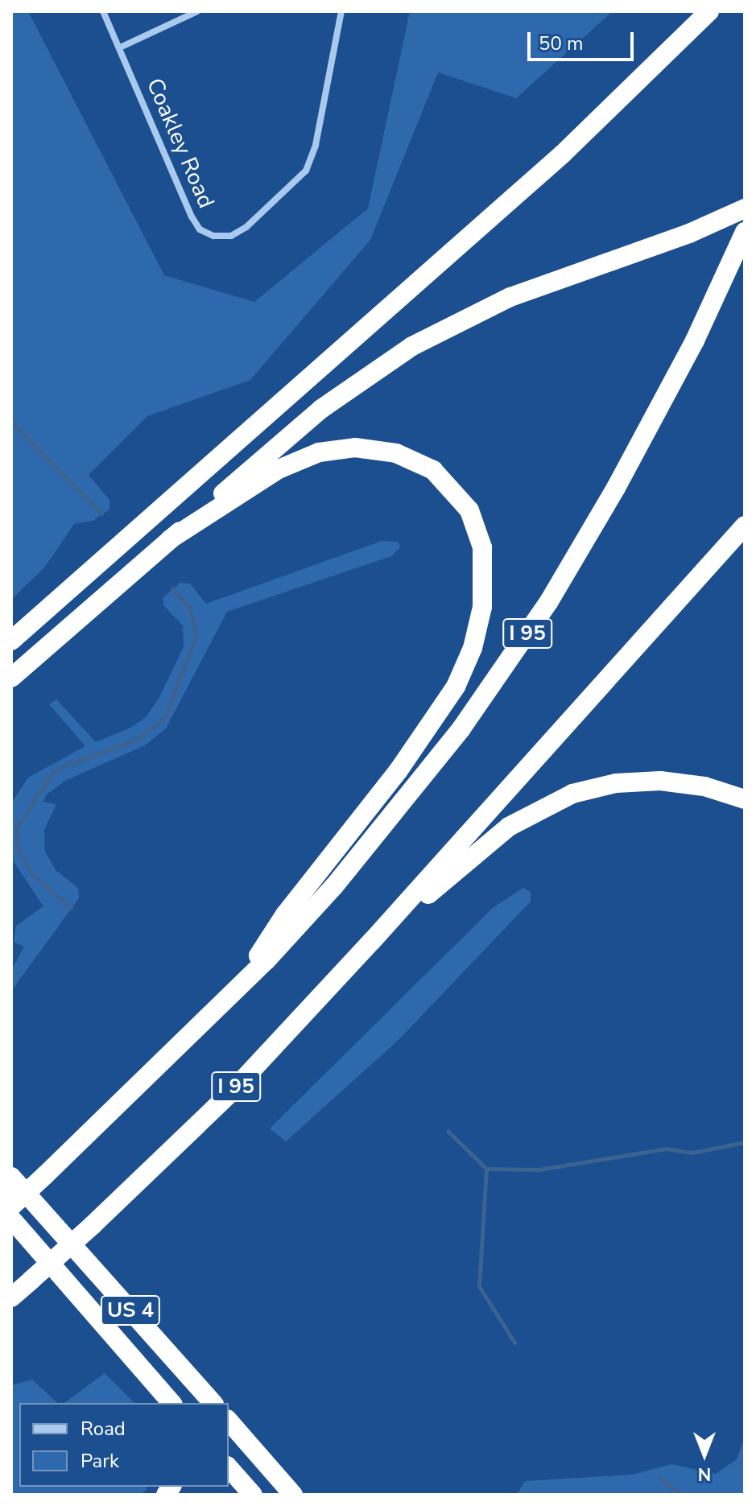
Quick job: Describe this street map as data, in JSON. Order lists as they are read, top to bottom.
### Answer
{
  "streets": {
    "highway": ["I 95", "US 4"],
    "street": ["Coakley Road"]
  },
  "legend": ["Road", "Park"],
  "scale_bar": "50 m",
  "north": "bottom"
}
